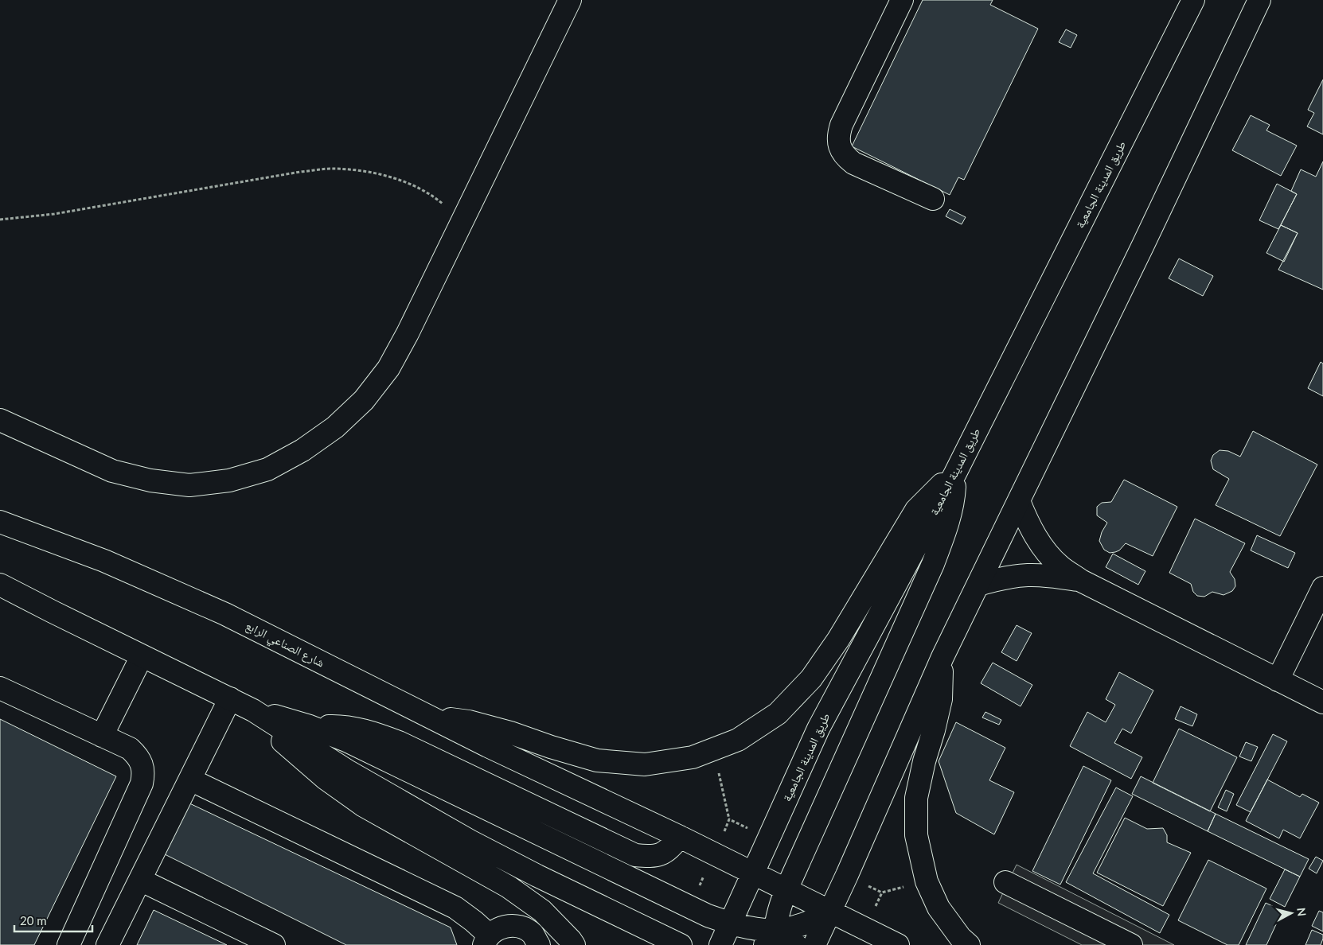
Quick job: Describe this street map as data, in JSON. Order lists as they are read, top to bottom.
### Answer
{
  "streets": {
    "main road": ["طريق المدينة الجامعية", "شارع الصناعي الرابع"]
  },
  "crossings": [
    ["طريق المدينة الجامعية", "شارع الصناعي الرابع"]
  ],
  "scale_bar": "20 m",
  "north": "right"
}
